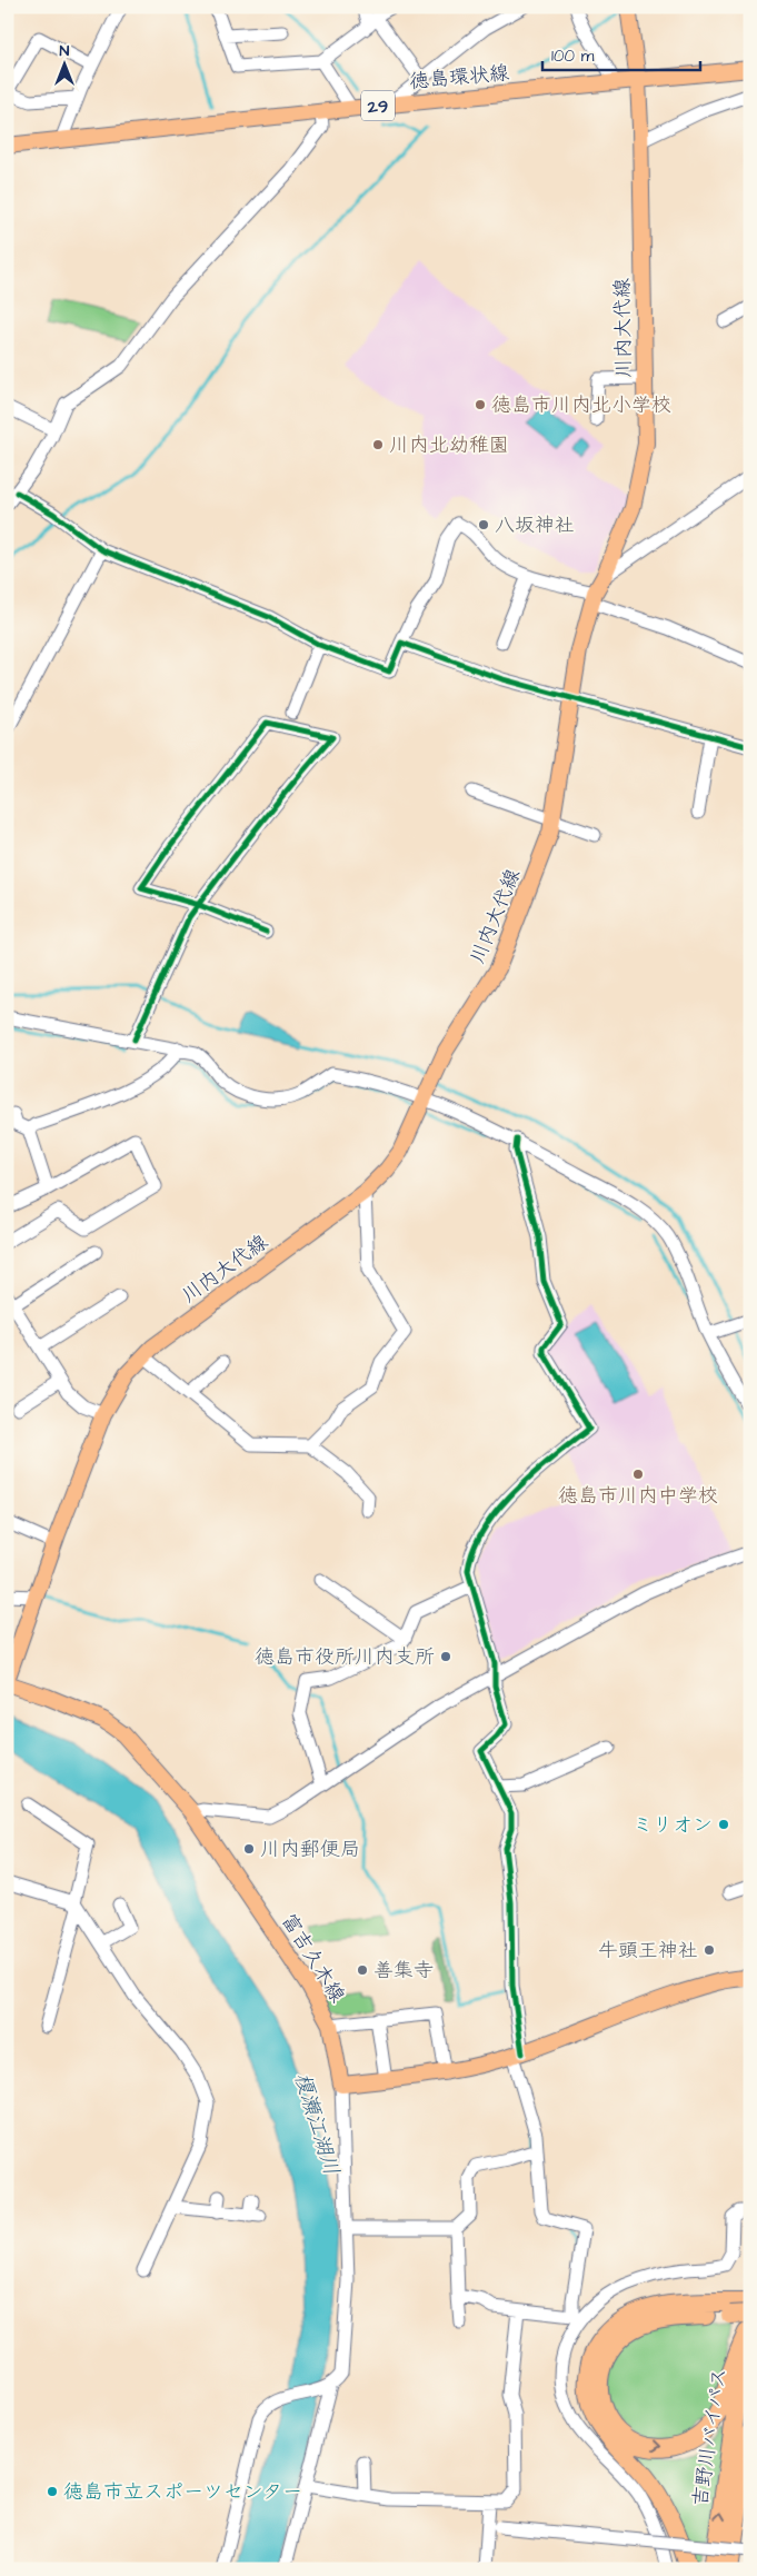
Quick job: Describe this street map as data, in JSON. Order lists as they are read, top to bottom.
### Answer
{
  "streets": {
    "highway": ["吉野川バイパス"],
    "main road": [
      "徳島環状線",
      "29",
      "川内大代線",
      "富吉久木線"
    ]
  },
  "crossings": [
    ["徳島環状線", "川内大代線"],
    ["川内大代線", "富吉久木線"]
  ],
  "water": ["榎瀬江湖川"],
  "places": [
    "徳島市川内北小学校",
    "川内北幼稚園",
    "八坂神社",
    "徳島市川内中学校",
    "徳島市役所川内支所",
    "ミリオン",
    "川内郵便局",
    "牛頭王神社",
    "善集寺",
    "徳島市立スポーツセンター"
  ],
  "scale_bar": "100 m",
  "north": "top"
}
